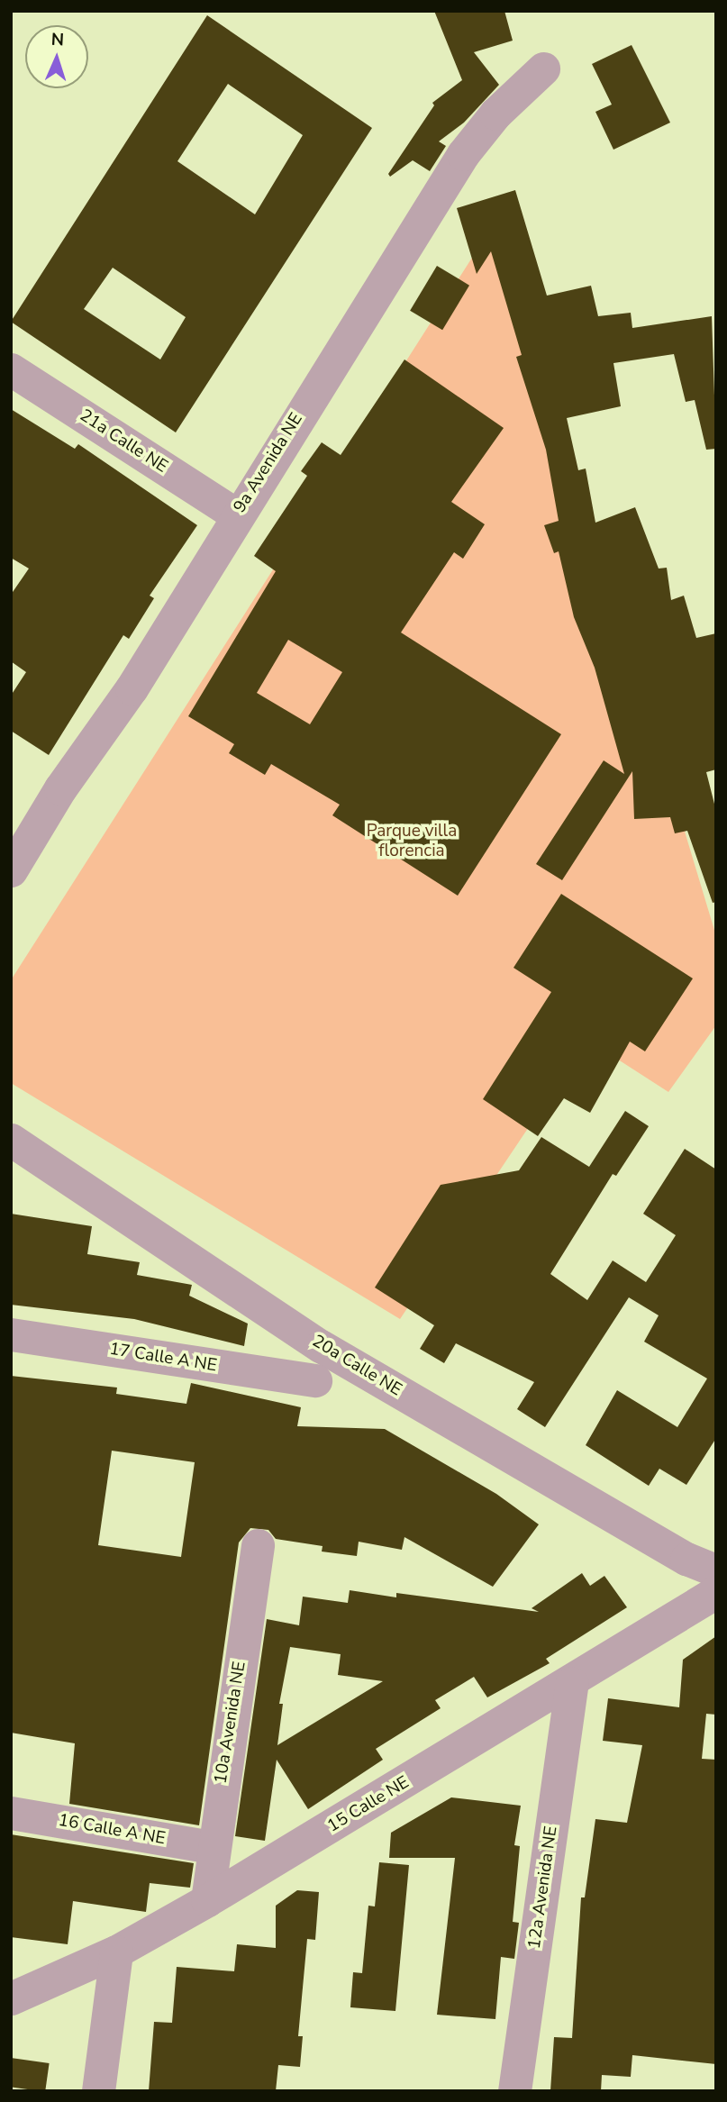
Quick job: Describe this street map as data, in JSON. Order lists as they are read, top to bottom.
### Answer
{
  "streets": {
    "street": [
      "21a Calle NE",
      "9a Avenida NE",
      "17 Calle A NE",
      "20a Calle NE",
      "10a Avenida NE",
      "15 Calle NE",
      "16 Calle A NE",
      "12a Avenida NE"
    ]
  },
  "crossings": [
    ["21a Calle NE", "9a Avenida NE"],
    ["10a Avenida NE", "15 Calle NE"],
    ["10a Avenida NE", "16 Calle A NE"],
    ["15 Calle NE", "12a Avenida NE"]
  ],
  "parks": ["Parque villa florencia"],
  "north": "top"
}
